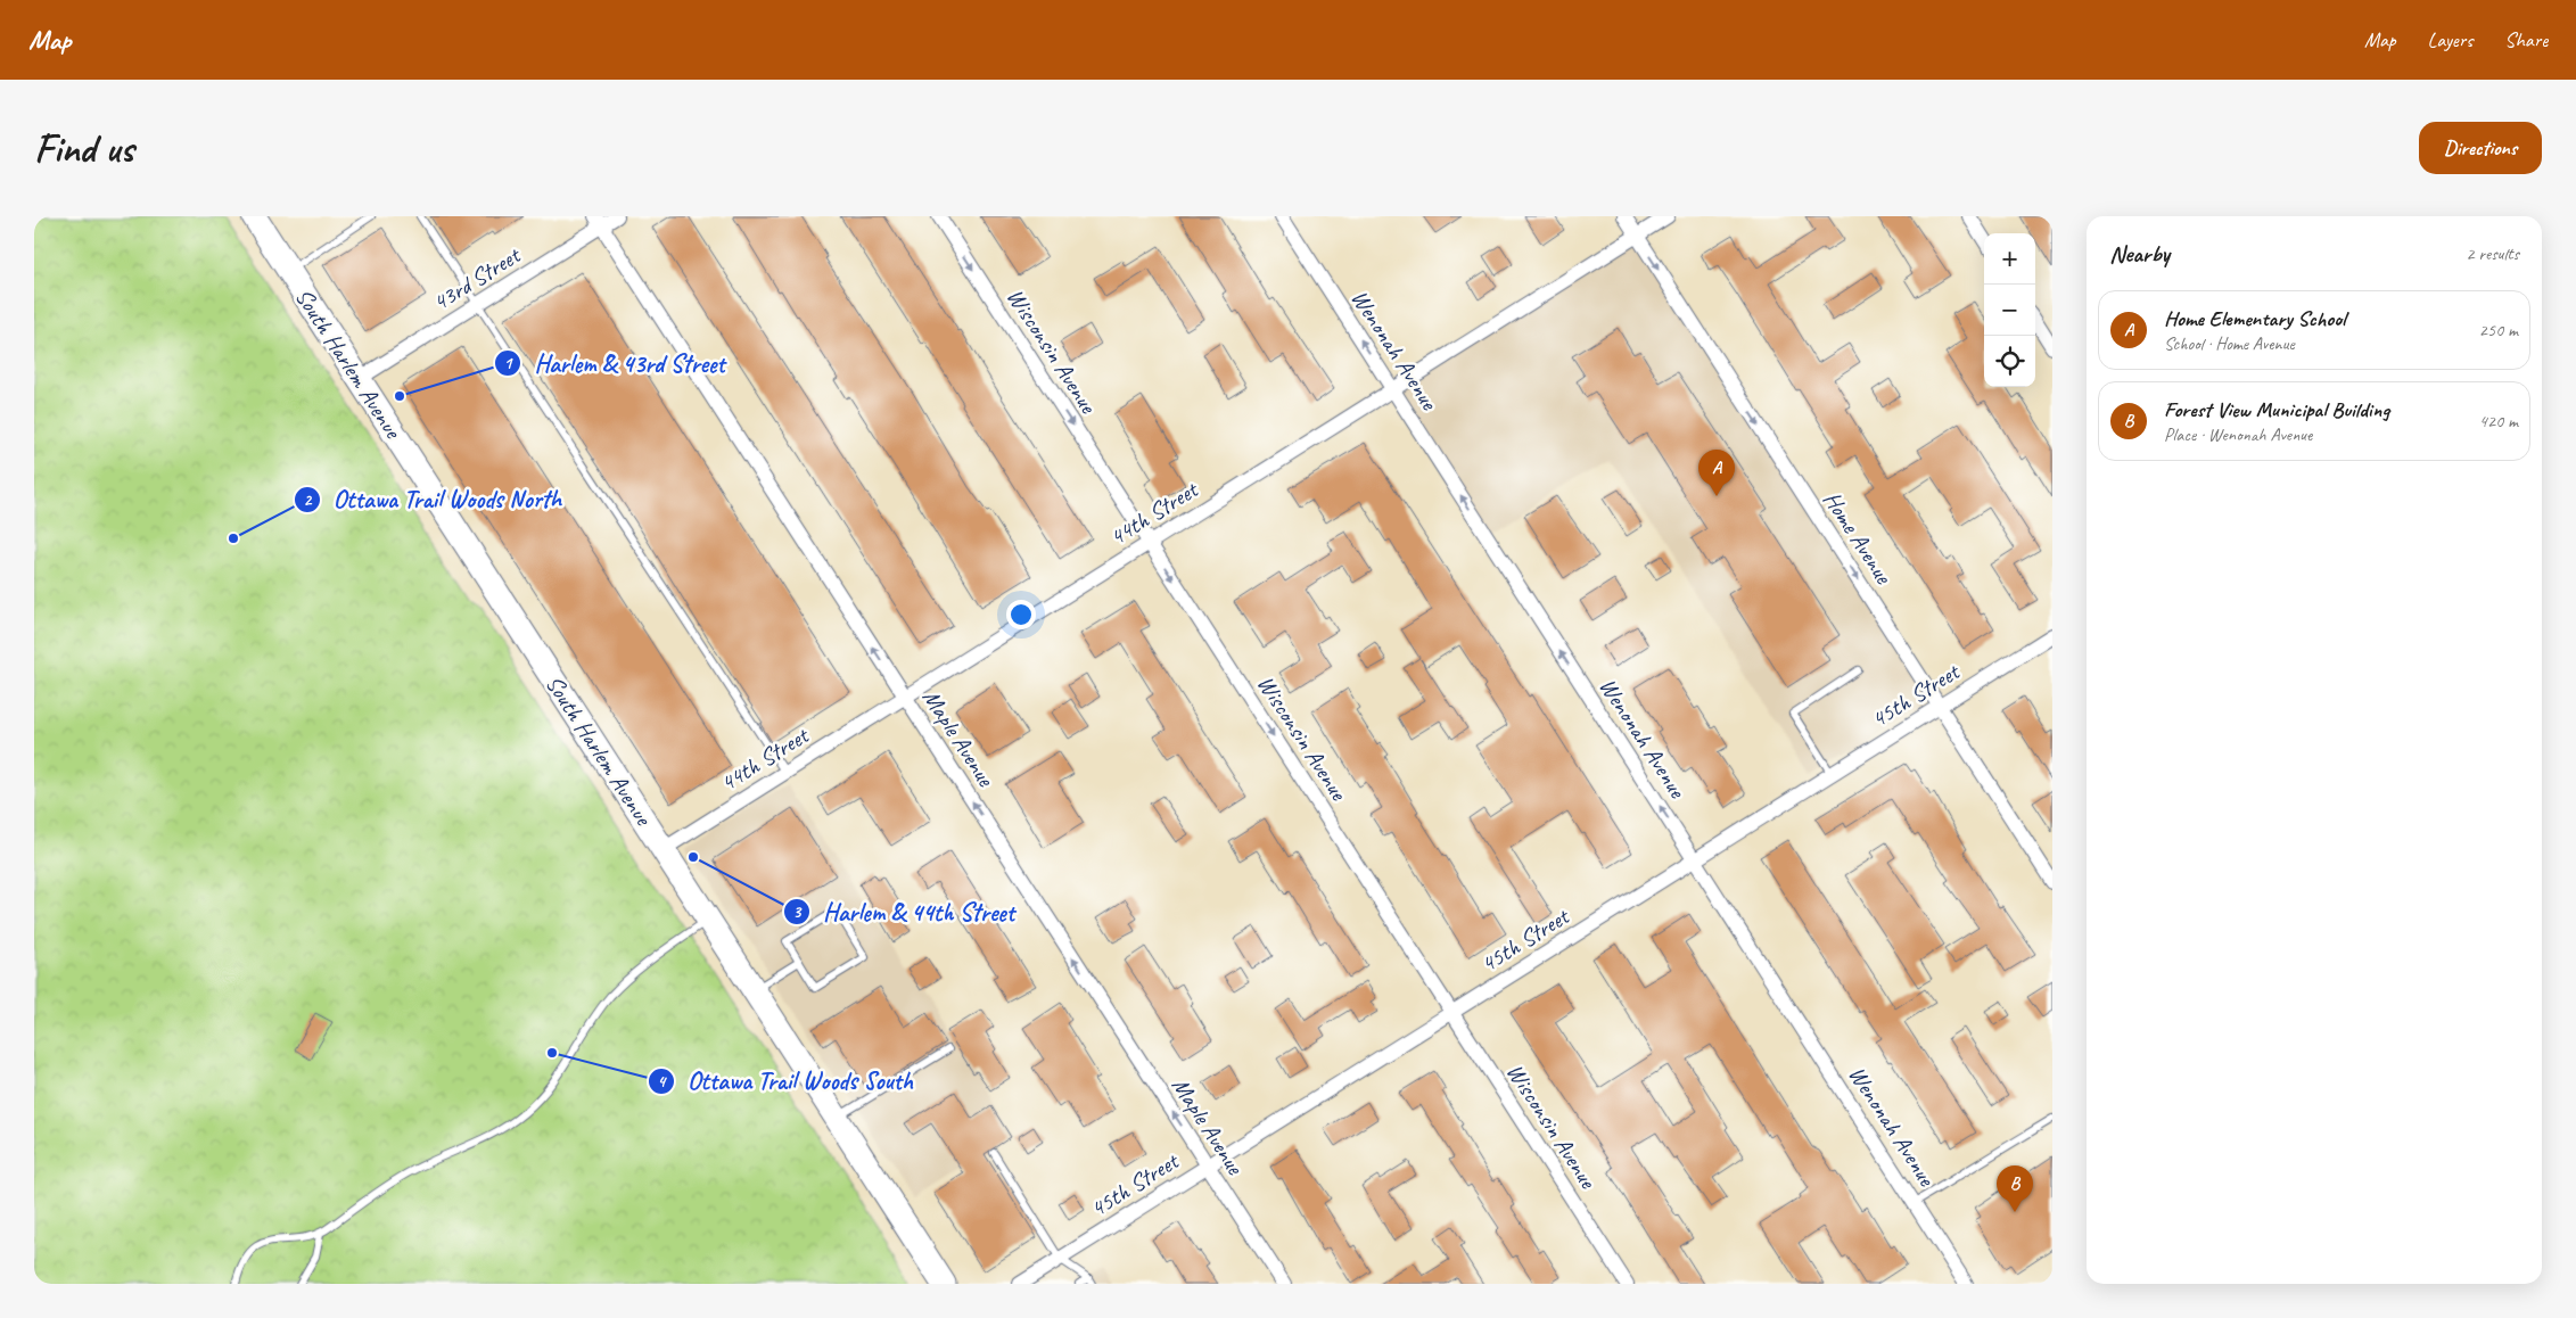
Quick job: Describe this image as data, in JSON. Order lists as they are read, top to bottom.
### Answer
{
  "streets": {
    "main road": ["South Harlem Avenue"],
    "street": [
      "43rd Street",
      "Wenonah Avenue",
      "Wisconsin Avenue",
      "44th Street",
      "Home Avenue",
      "45th Street",
      "Maple Avenue"
    ]
  },
  "crossings": [
    ["43rd Street", "South Harlem Avenue"],
    ["43rd Street", "Maple Avenue"],
    ["Wenonah Avenue", "44th Street"],
    ["Wenonah Avenue", "45th Street"],
    ["Wisconsin Avenue", "44th Street"],
    ["Wisconsin Avenue", "45th Street"],
    ["South Harlem Avenue", "44th Street"],
    ["44th Street", "Home Avenue"],
    ["44th Street", "Maple Avenue"],
    ["Home Avenue", "45th Street"],
    ["45th Street", "Maple Avenue"]
  ],
  "one_way": [
    "Wenonah Avenue",
    "Wisconsin Avenue",
    "Home Avenue",
    "Maple Avenue"
  ],
  "places": [
    "Harlem & 43rd Street",
    "Ottawa Trail Woods North",
    "Harlem & 44th Street",
    "Ottawa Trail Woods South"
  ],
  "page": {
    "header": "Map",
    "nav": ["Map", "Layers", "Share"],
    "buttons": "Directions",
    "title": "Find us",
    "heading": ["Nearby", "2 results"],
    "map_buttons": ["+", "−"],
    "list": [
      {
        "mark": "A",
        "name": "Home Elementary School",
        "note": "School · Home Avenue",
        "value": "250 m"
      },
      {
        "mark": "B",
        "name": "Forest View Municipal Building",
        "note": "Place · Wenonah Avenue",
        "value": "420 m"
      }
    ],
    "pins": ["A", "B"]
  }
}
